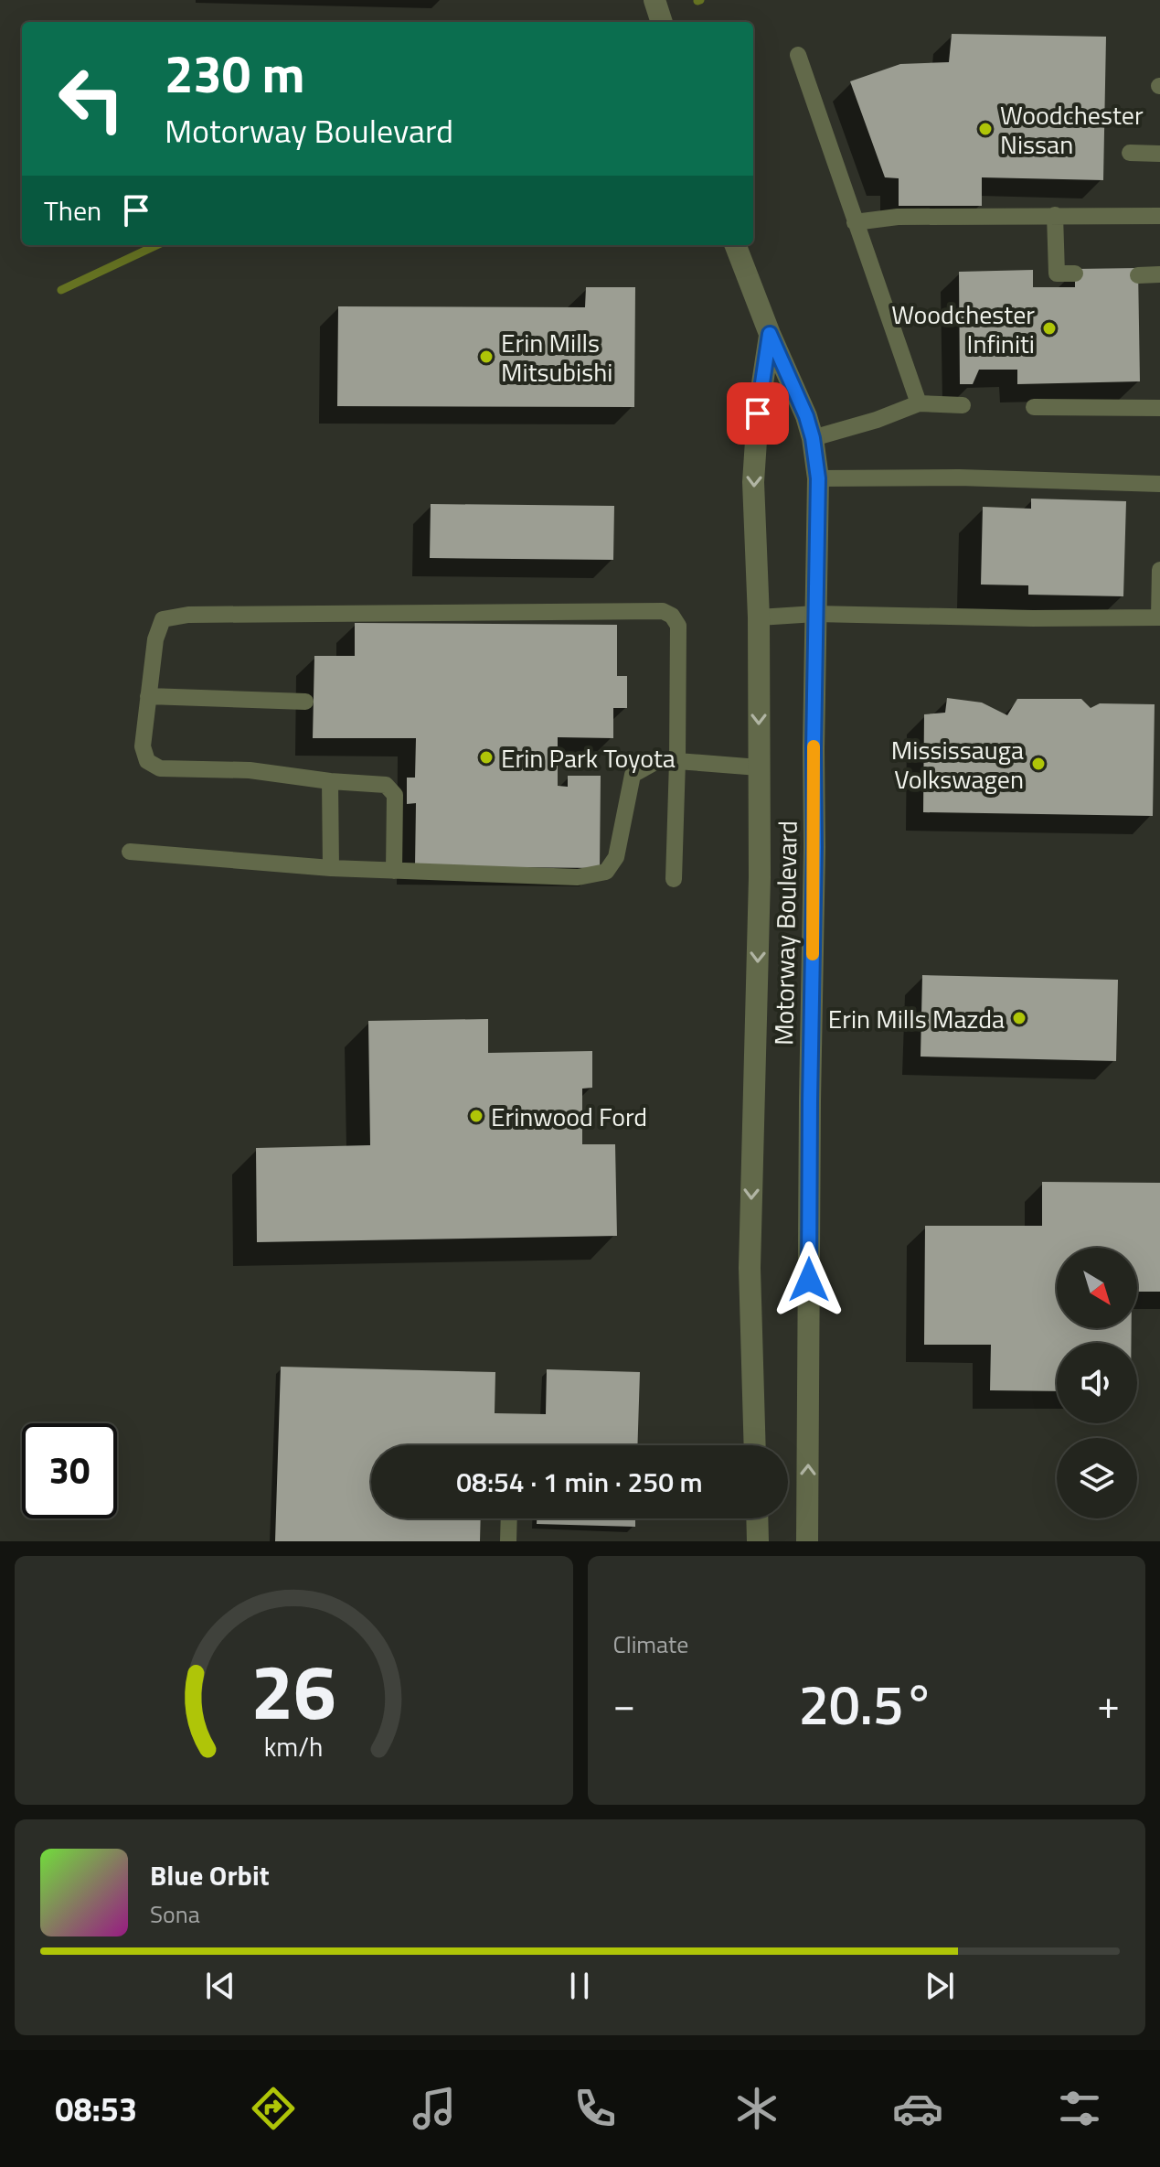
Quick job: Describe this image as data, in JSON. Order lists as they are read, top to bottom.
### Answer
{
  "streets": {
    "street": ["Motorway Boulevard"]
  },
  "places": [
    "Woodchester Nissan",
    "Woodchester Infiniti",
    "Erin Mills Mitsubishi",
    "Erin Park Toyota",
    "Mississauga Volkswagen",
    "Erin Mills Mazda",
    "Erinwood Ford"
  ],
  "north": "bottom right",
  "page": {
    "turn": ["230 m", "Motorway Boulevard"],
    "then": "Then",
    "limit": "30",
    "trip": "08:54 · 1 min · 250 m",
    "tile": "Climate",
    "heat": ["−", "20.5°", "+"],
    "song": ["Blue Orbit", "Sona"],
    "tabs": "08:53",
    "gauge": ["26", "km/h"]
  }
}
